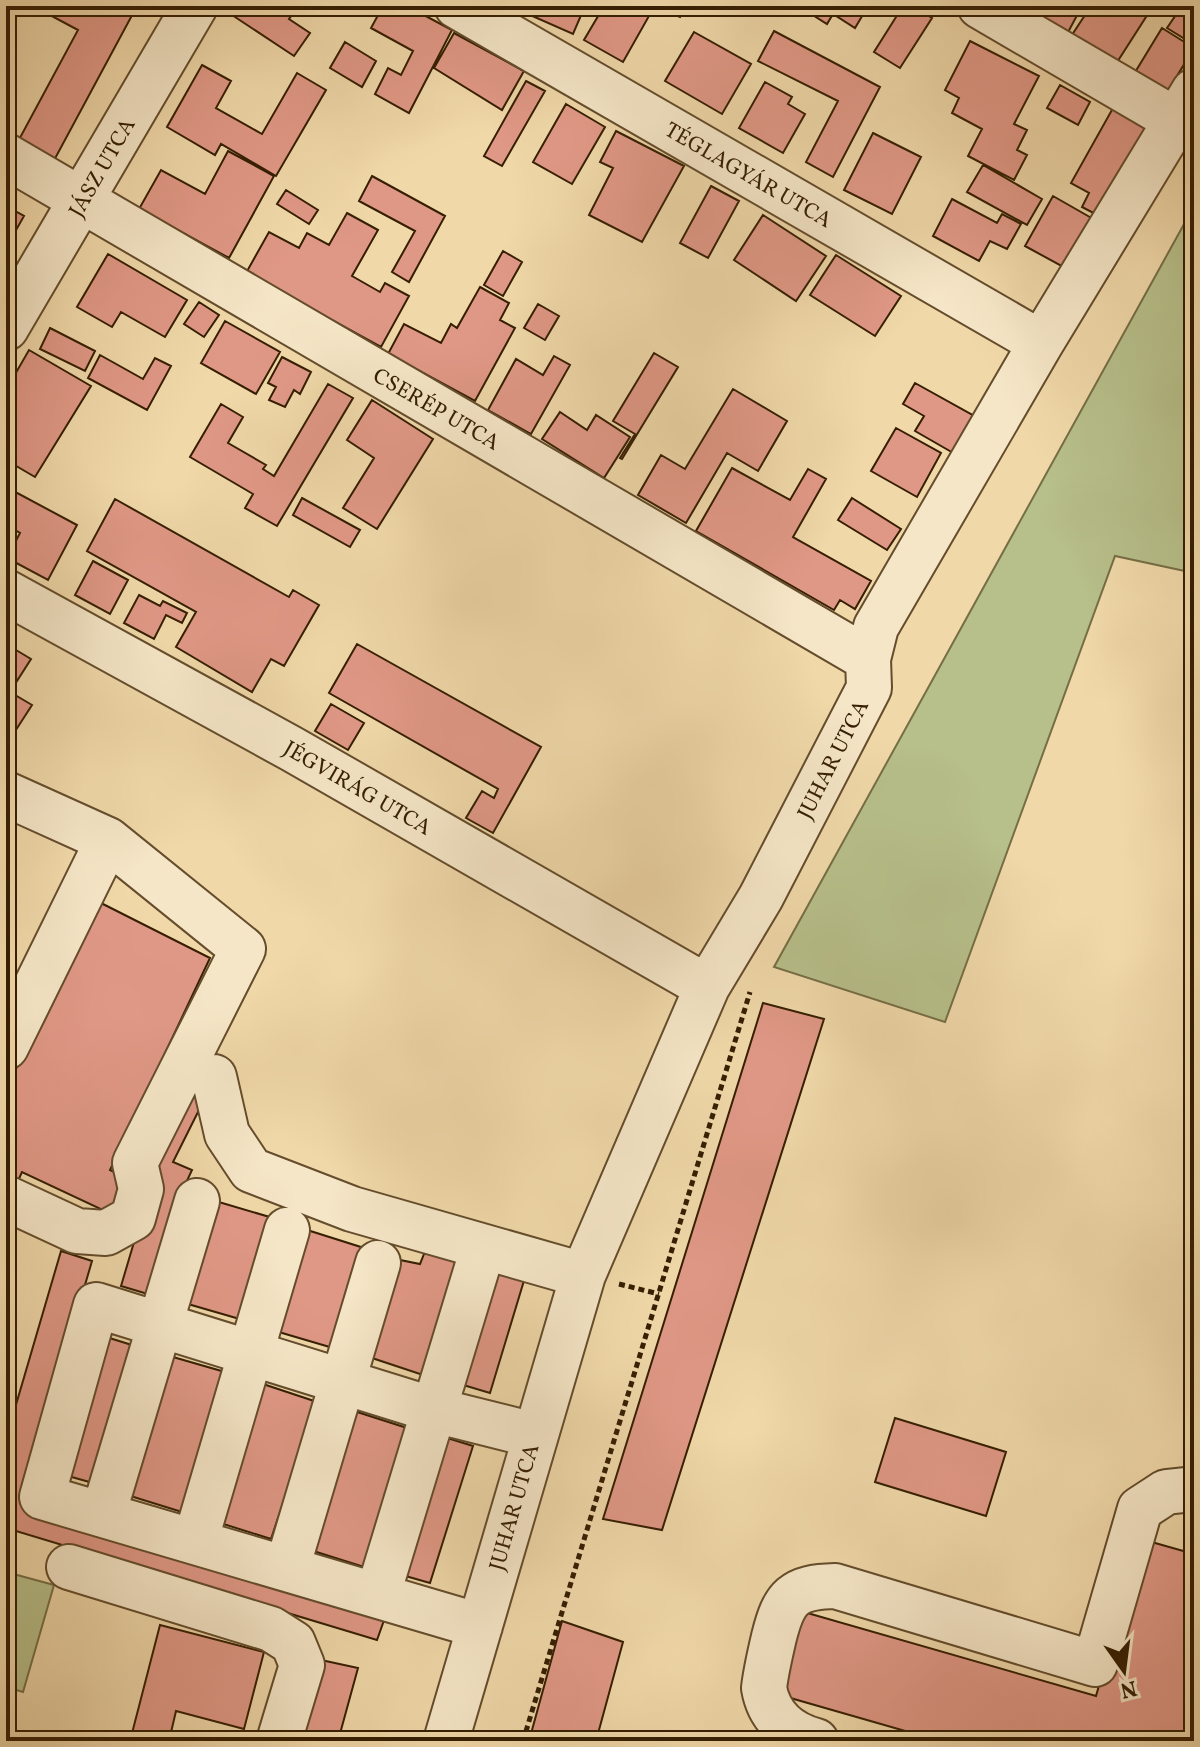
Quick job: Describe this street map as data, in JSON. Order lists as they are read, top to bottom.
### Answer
{
  "streets": {
    "street": [
      "JÁSZ UTCA",
      "TÉGLAGYÁR UTCA",
      "CSERÉP UTCA",
      "JUHAR UTCA",
      "JÉGVIRÁG UTCA"
    ]
  },
  "crossings": [
    ["JÁSZ UTCA", "CSERÉP UTCA"],
    ["TÉGLAGYÁR UTCA", "JUHAR UTCA"],
    ["CSERÉP UTCA", "JUHAR UTCA"],
    ["JUHAR UTCA", "JÉGVIRÁG UTCA"]
  ],
  "north": "bottom"
}
